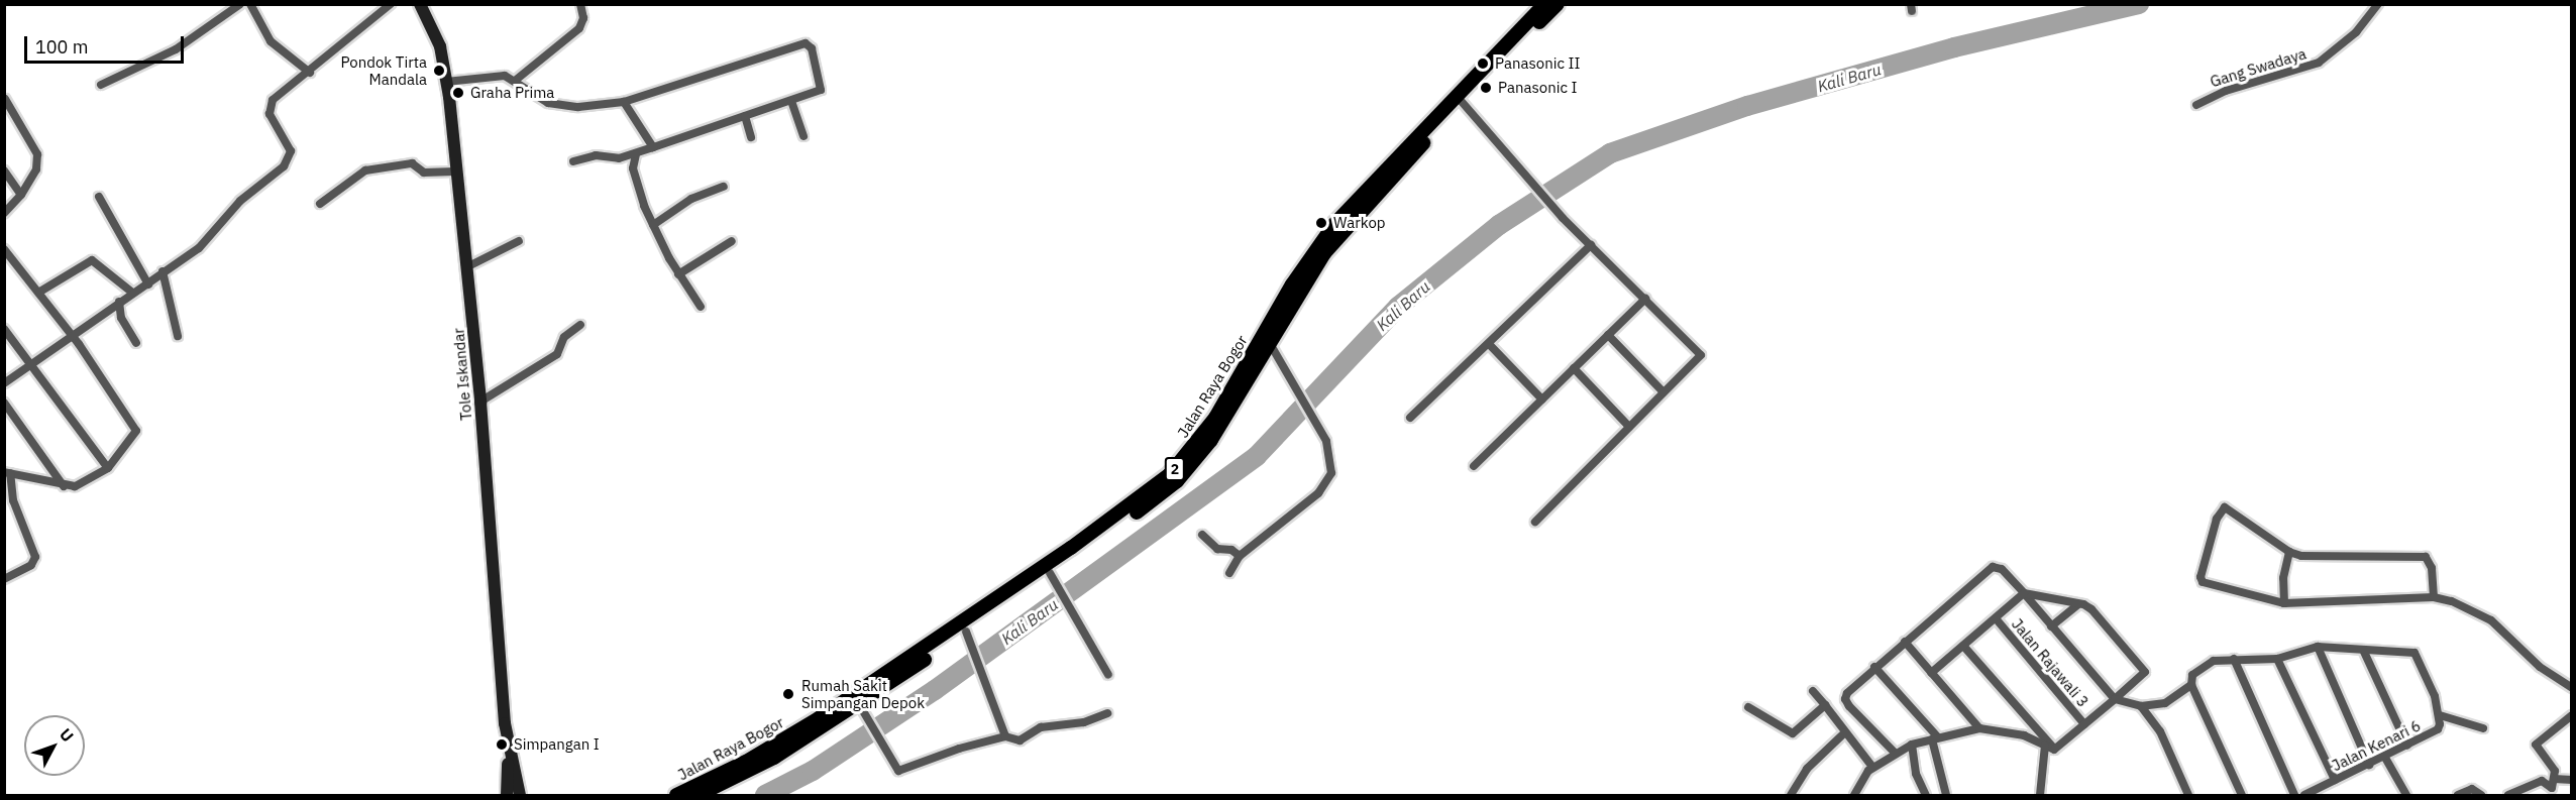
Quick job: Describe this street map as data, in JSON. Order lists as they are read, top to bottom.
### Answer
{
  "streets": {
    "highway": ["Jalan Raya Bogor", "2"],
    "main road": ["Tole Iskandar"],
    "street": ["Gang Swadaya", "Jalan Rajawali 3", "Jalan Kenari 6"]
  },
  "water": ["Kali Baru"],
  "places": [
    "Panasonic II",
    "Pondok Tirta Mandala",
    "Panasonic I",
    "Graha Prima",
    "Warkop",
    "Rumah Sakit Simpangan Depok",
    "Simpangan I"
  ],
  "scale_bar": "100 m",
  "north": "top right"
}
